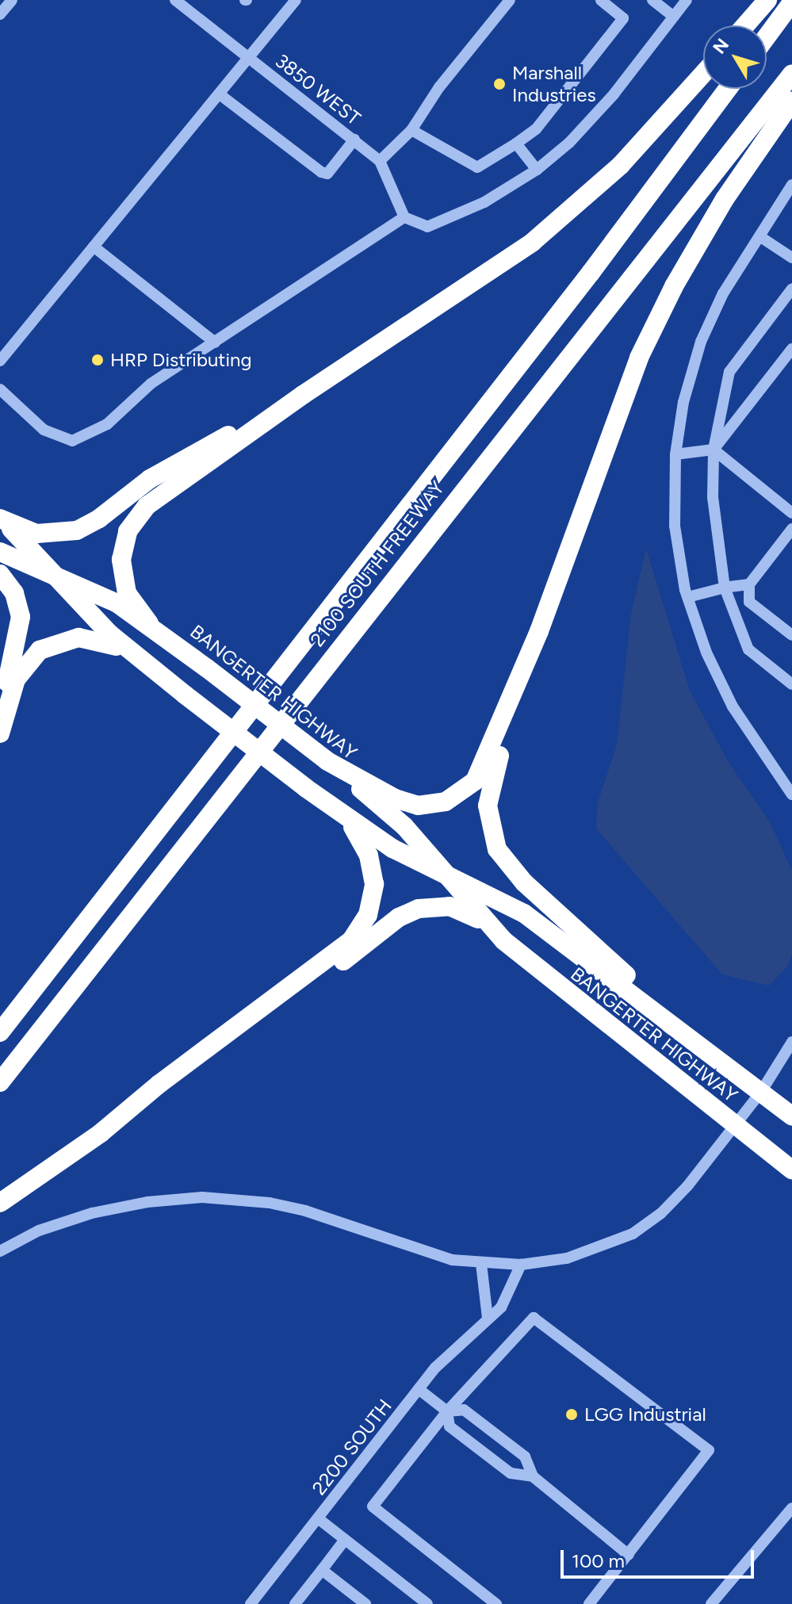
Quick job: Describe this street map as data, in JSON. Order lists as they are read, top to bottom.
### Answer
{
  "streets": {
    "highway": ["2100 SOUTH FREEWAY", "BANGERTER HIGHWAY"],
    "street": ["3850 WEST", "2200 SOUTH"]
  },
  "places": ["Marshall Industries", "HRP Distributing", "LGG Industrial"],
  "scale_bar": "100 m",
  "north": "top left"
}
